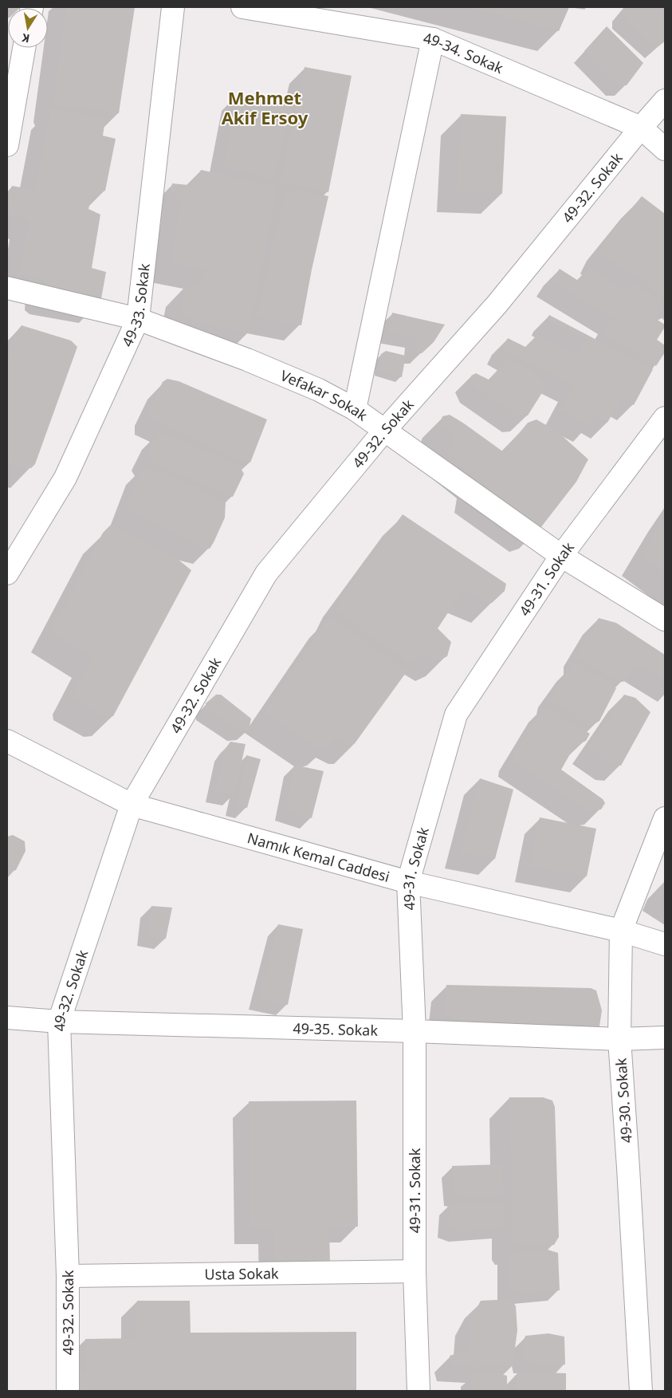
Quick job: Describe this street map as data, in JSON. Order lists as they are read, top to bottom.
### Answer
{
  "streets": {
    "street": [
      "49-34. Sokak",
      "49-32. Sokak",
      "49-33. Sokak",
      "Vefakar Sokak",
      "49-31. Sokak",
      "Namık Kemal Caddesi",
      "49-35. Sokak",
      "49-30. Sokak",
      "Usta Sokak"
    ]
  },
  "crossings": [
    ["49-34. Sokak", "49-32. Sokak"],
    ["49-32. Sokak", "Vefakar Sokak"],
    ["49-32. Sokak", "Namık Kemal Caddesi"],
    ["49-32. Sokak", "49-35. Sokak"],
    ["49-32. Sokak", "Usta Sokak"],
    ["49-33. Sokak", "Vefakar Sokak"],
    ["Vefakar Sokak", "49-31. Sokak"],
    ["49-31. Sokak", "Namık Kemal Caddesi"],
    ["49-31. Sokak", "49-35. Sokak"],
    ["49-31. Sokak", "Usta Sokak"],
    ["Namık Kemal Caddesi", "49-30. Sokak"],
    ["49-35. Sokak", "49-30. Sokak"]
  ],
  "districts": ["Mehmet Akif Ersoy"],
  "north": "bottom"
}
